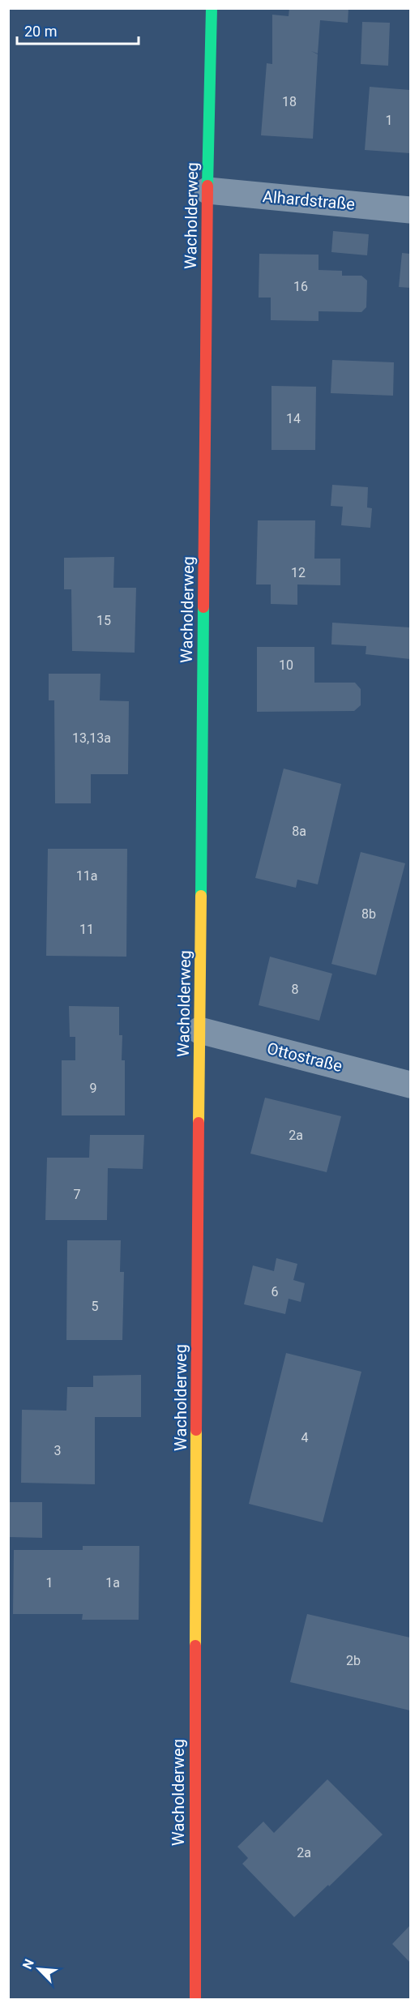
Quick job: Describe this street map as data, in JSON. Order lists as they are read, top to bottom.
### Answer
{
  "streets": {
    "street": ["Alhardstraße", "Wacholderweg", "Ottostraße"]
  },
  "crossings": [
    ["Alhardstraße", "Wacholderweg"],
    ["Wacholderweg", "Ottostraße"]
  ],
  "house_numbers": [
    "18",
    "1",
    "16",
    "14",
    "12",
    "15",
    "10",
    "13,13a",
    "8a",
    "11a",
    "8b",
    "11",
    "8",
    "9",
    "2a",
    "7",
    "6",
    "5",
    "4",
    "3",
    "1",
    "1a",
    "2b",
    "2a"
  ],
  "scale_bar": "20 m",
  "north": "top left"
}
